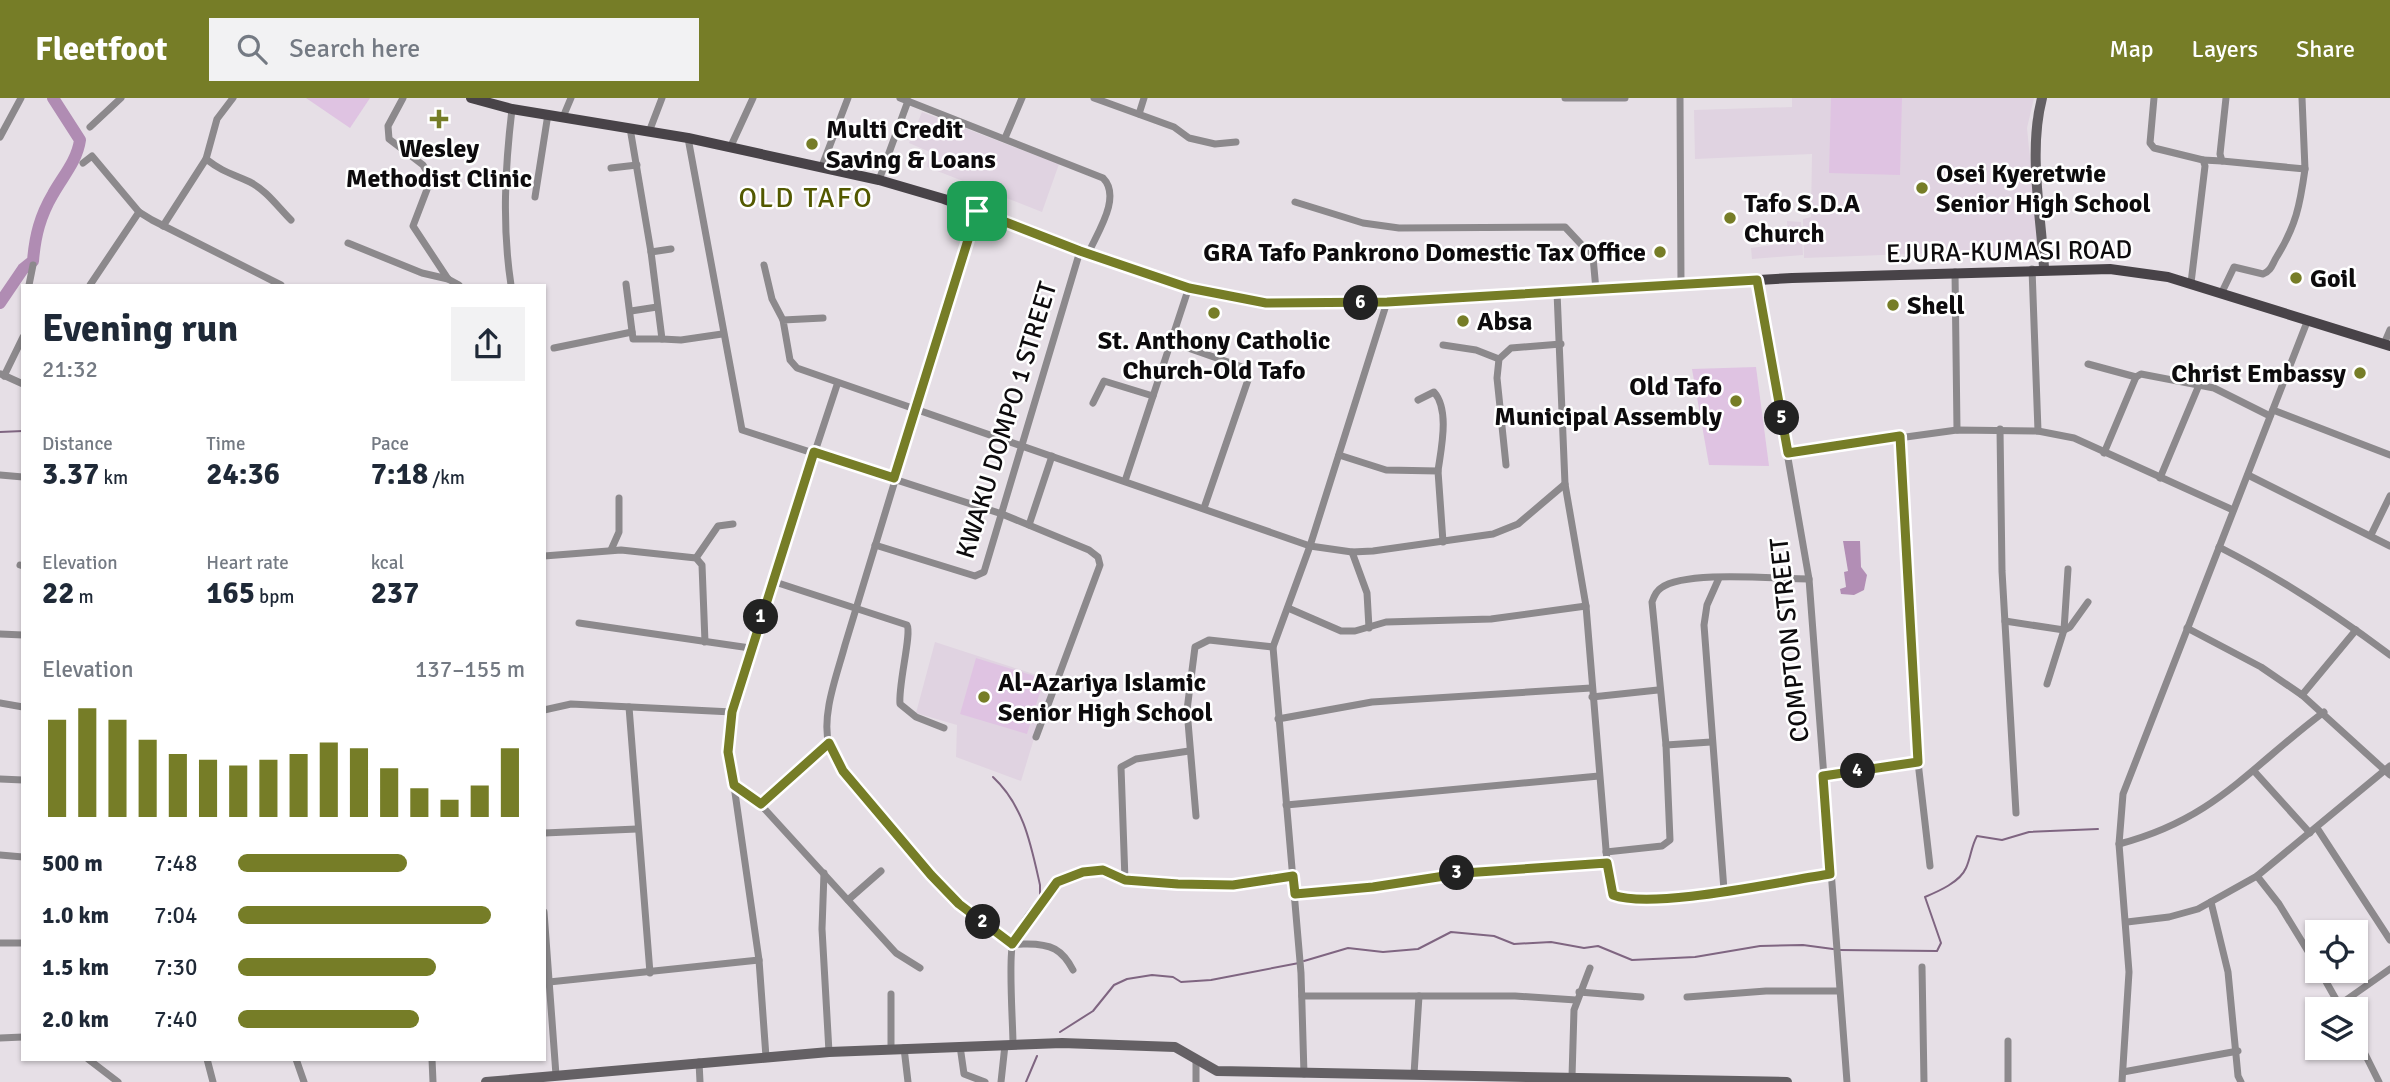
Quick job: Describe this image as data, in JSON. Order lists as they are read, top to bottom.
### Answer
{
  "streets": {
    "main road": ["EJURA-KUMASI ROAD"],
    "street": ["KWAKU DOMPO 1 STREET", "COMPTON STREET"]
  },
  "crossings": [
    ["EJURA-KUMASI ROAD", "KWAKU DOMPO 1 STREET"],
    ["EJURA-KUMASI ROAD", "COMPTON STREET"]
  ],
  "districts": ["OLD TAFO"],
  "places": {
    "health": ["Wesley Methodist Clinic"],
    "other": [
      "Multi Credit Saving & Loans",
      "Osei Kyeretwie Senior High School",
      "Tafo S.D.A Church",
      "GRA Tafo Pankrono Domestic Tax Office",
      "Goil",
      "Shell",
      "St. Anthony Catholic Church-Old Tafo",
      "Absa",
      "Christ Embassy",
      "Old Tafo Municipal Assembly",
      "Al-Azariya Islamic Senior High School"
    ]
  },
  "page": {
    "header": "Fleetfoot",
    "search": "Search here",
    "nav": ["Map", "Layers", "Share"],
    "heading": ["Evening run", "21:32"],
    "pins": [
      "6",
      "5",
      "1",
      "4",
      "3",
      "2"
    ],
    "stats": [
      ["Distance", "3.37 km"],
      ["Time", "24:36"],
      ["Pace", "7:18 /km"],
      ["Elevation", "22 m"],
      ["Heart rate", "165 bpm"],
      ["kcal", "237"]
    ],
    "chart": ["Elevation", "137–155 m"],
    "list": [
      {
        "name": "500 m",
        "note": "7:48"
      },
      {
        "name": "1.0 km",
        "note": "7:04"
      },
      {
        "name": "1.5 km",
        "note": "7:30"
      },
      {
        "name": "2.0 km",
        "note": "7:40"
      }
    ]
  }
}
